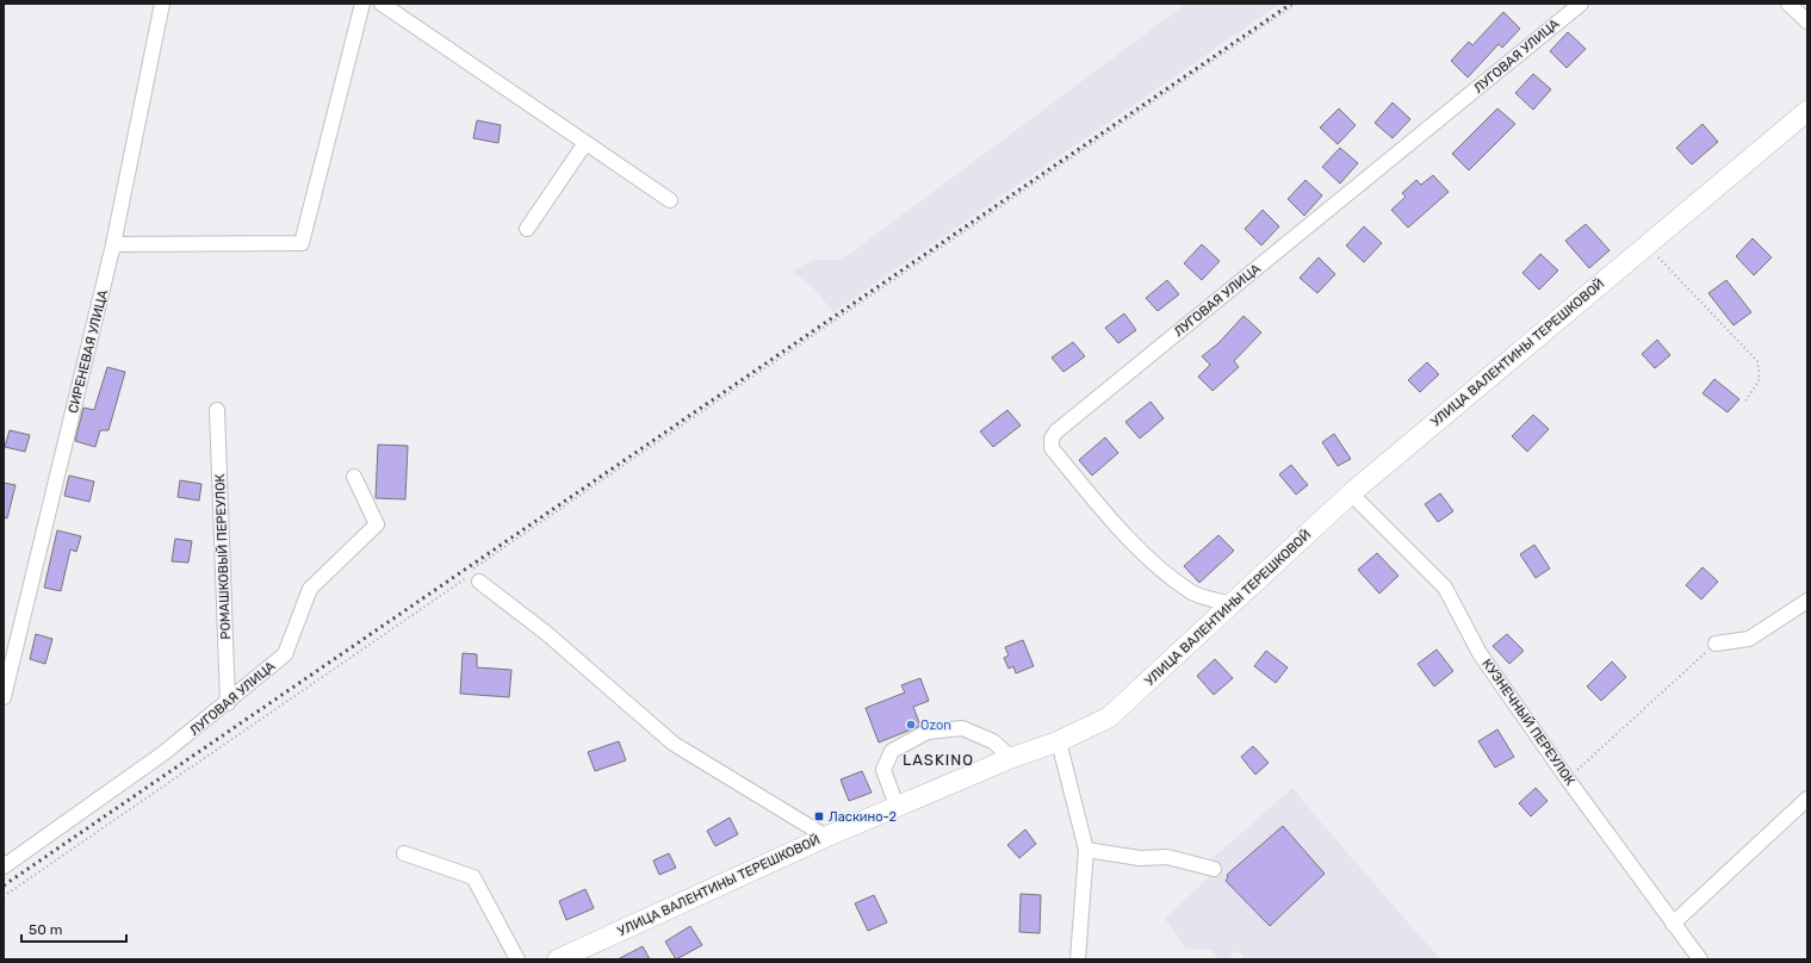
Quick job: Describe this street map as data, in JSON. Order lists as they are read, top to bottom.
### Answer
{
  "streets": {
    "street": [
      "ЛУГОВАЯ УЛИЦА",
      "СИРЕНЕВАЯ УЛИЦА",
      "УЛИЦА ВАЛЕНТИНЫ ТЕРЕШКОВОЙ",
      "РОМАШКОВЫЙ ПЕРЕУЛОК",
      "КУЗНЕЧНЫЙ ПЕРЕУЛОК"
    ]
  },
  "crossings": [
    ["ЛУГОВАЯ УЛИЦА", "УЛИЦА ВАЛЕНТИНЫ ТЕРЕШКОВОЙ"],
    ["ЛУГОВАЯ УЛИЦА", "РОМАШКОВЫЙ ПЕРЕУЛОК"],
    ["УЛИЦА ВАЛЕНТИНЫ ТЕРЕШКОВОЙ", "КУЗНЕЧНЫЙ ПЕРЕУЛОК"]
  ],
  "districts": ["LASKINO"],
  "places": {
    "other": ["Ozon"],
    "transit": ["Ласкино-2"]
  },
  "scale_bar": "50 m"
}
